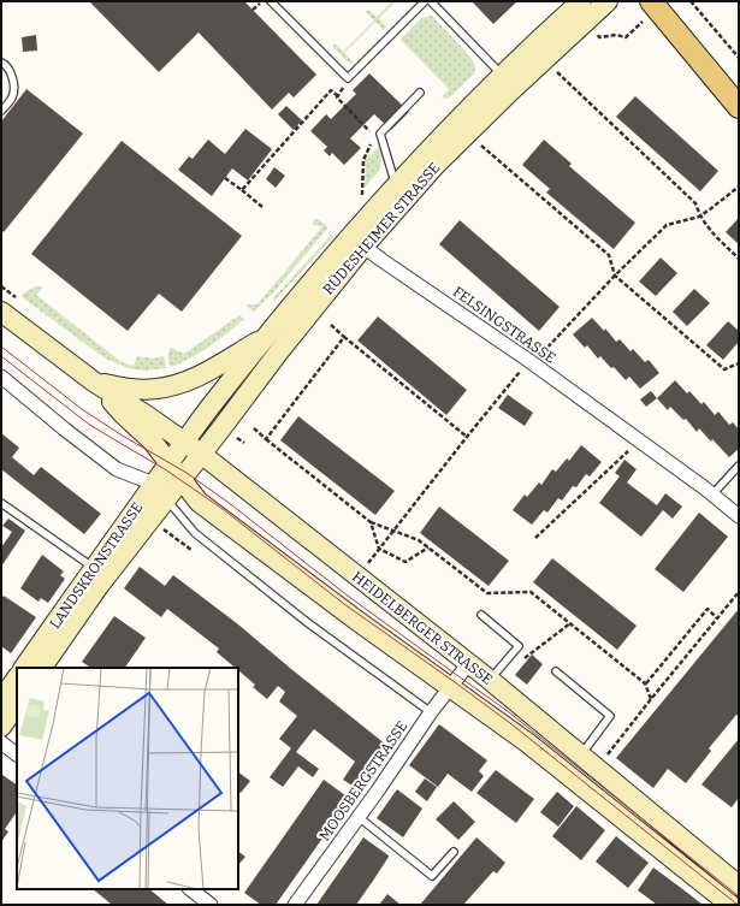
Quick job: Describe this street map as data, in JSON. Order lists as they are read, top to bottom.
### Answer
{
  "streets": {
    "main road": ["RÜDESHEIMER STRASSE", "LANDSKRONSTRASSE", "HEIDELBERGER STRASSE"],
    "street": ["FELSINGSTRASSE", "MOOSBERGSTRASSE"]
  },
  "crossings": [
    ["RÜDESHEIMER STRASSE", "FELSINGSTRASSE"],
    ["RÜDESHEIMER STRASSE", "LANDSKRONSTRASSE"],
    ["RÜDESHEIMER STRASSE", "HEIDELBERGER STRASSE"],
    ["LANDSKRONSTRASSE", "HEIDELBERGER STRASSE"],
    ["HEIDELBERGER STRASSE", "MOOSBERGSTRASSE"]
  ]
}
